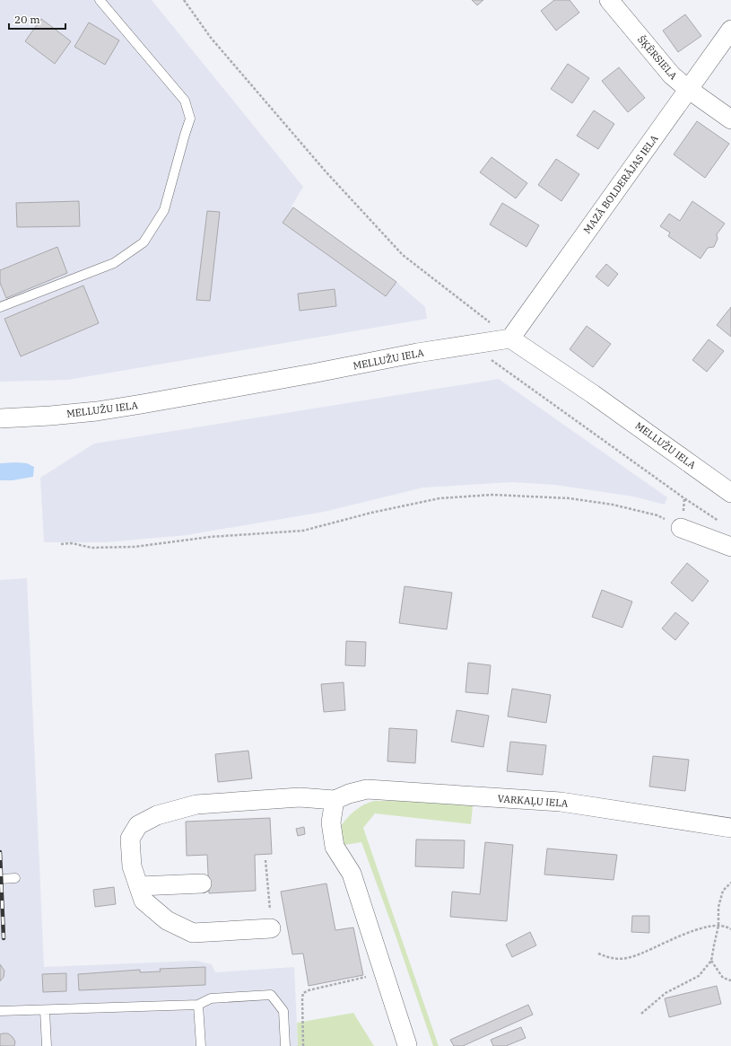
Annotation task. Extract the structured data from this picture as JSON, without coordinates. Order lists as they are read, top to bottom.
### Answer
{
  "streets": {
    "street": [
      "ŠĶĒRSIELA",
      "MAZĀ BOLDERĀJAS IELA",
      "MELLUŽU IELA",
      "VARKAĻU IELA"
    ]
  },
  "crossings": [
    ["ŠĶĒRSIELA", "MAZĀ BOLDERĀJAS IELA"],
    ["MAZĀ BOLDERĀJAS IELA", "MELLUŽU IELA"]
  ],
  "scale_bar": "20 m"
}
